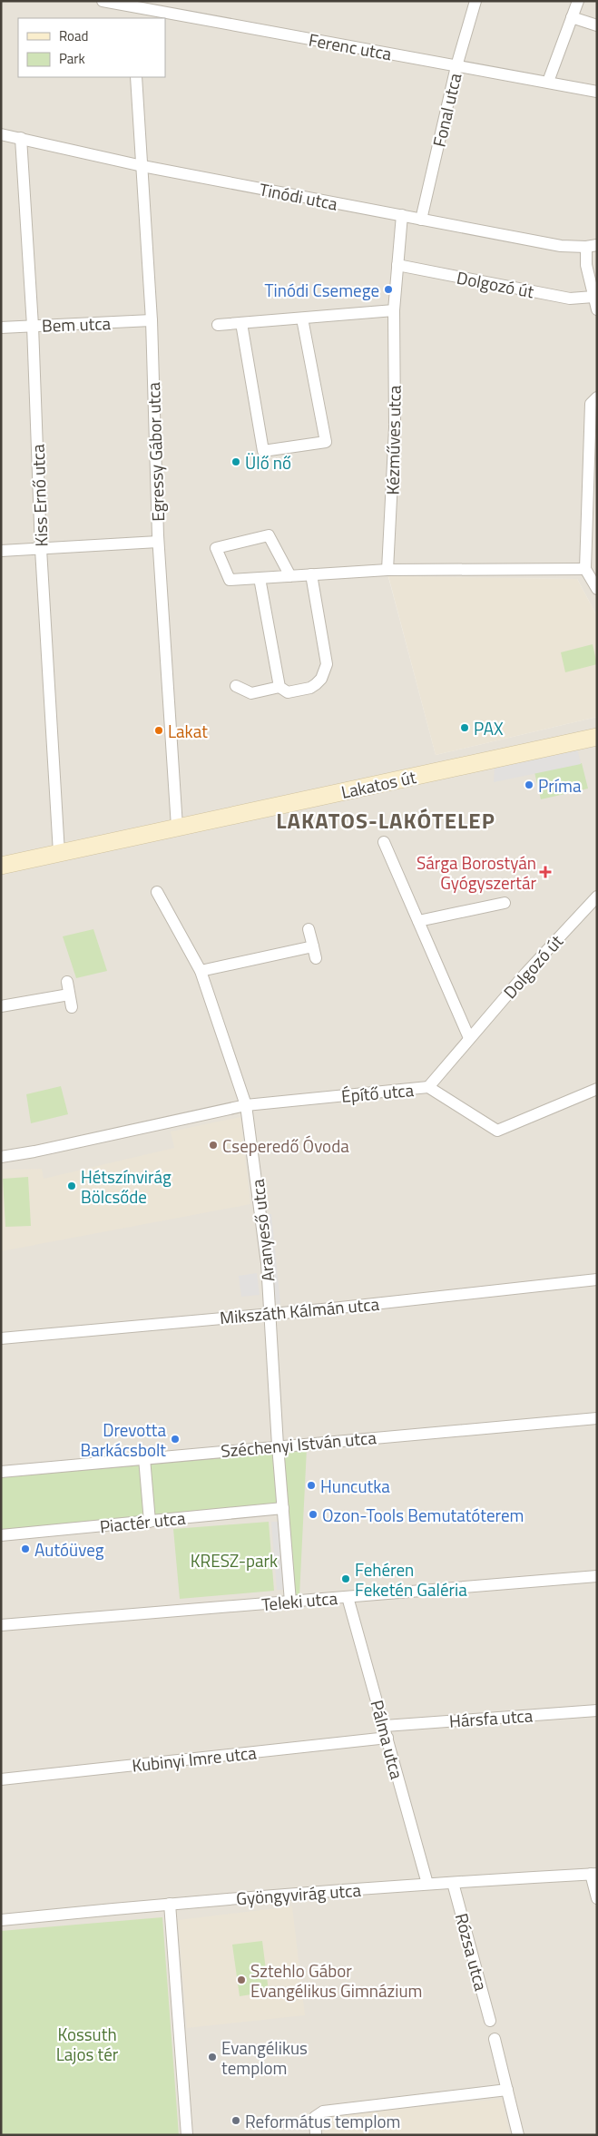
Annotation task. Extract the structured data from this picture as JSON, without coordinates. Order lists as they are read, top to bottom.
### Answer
{
  "streets": {
    "street": [
      "Ferenc utca",
      "Fonal utca",
      "Tinódi utca",
      "Dolgozó út",
      "Bem utca",
      "Kézműves utca",
      "Egressy Gábor utca",
      "Kiss Ernő utca",
      "Lakatos út",
      "Építő utca",
      "Aranyeső utca",
      "Mikszáth Kálmán utca",
      "Széchenyi István utca",
      "Piactér utca",
      "Teleki utca",
      "Hársfa utca",
      "Pálma utca",
      "Kubinyi Imre utca",
      "Gyöngyvirág utca",
      "Rózsa utca"
    ]
  },
  "crossings": [
    ["Ferenc utca", "Fonal utca"],
    ["Fonal utca", "Tinódi utca"],
    ["Tinódi utca", "Kézműves utca"],
    ["Tinódi utca", "Egressy Gábor utca"],
    ["Tinódi utca", "Kiss Ernő utca"],
    ["Dolgozó út", "Kézműves utca"],
    ["Dolgozó út", "Építő utca"],
    ["Bem utca", "Egressy Gábor utca"],
    ["Bem utca", "Kiss Ernő utca"],
    ["Egressy Gábor utca", "Lakatos út"],
    ["Kiss Ernő utca", "Lakatos út"],
    ["Építő utca", "Aranyeső utca"],
    ["Aranyeső utca", "Mikszáth Kálmán utca"],
    ["Aranyeső utca", "Széchenyi István utca"],
    ["Aranyeső utca", "Piactér utca"],
    ["Aranyeső utca", "Teleki utca"],
    ["Teleki utca", "Pálma utca"],
    ["Hársfa utca", "Pálma utca"],
    ["Pálma utca", "Kubinyi Imre utca"],
    ["Pálma utca", "Gyöngyvirág utca"],
    ["Gyöngyvirág utca", "Rózsa utca"]
  ],
  "districts": ["LAKATOS-LAKÓTELEP"],
  "parks": ["KRESZ-park", "Kossuth Lajos tér"],
  "places": {
    "other": [
      "Tinódi Csemege",
      "Ülő nő",
      "PAX",
      "Lakat",
      "Príma",
      "Cseperedő Óvoda",
      "Hétszínvirág Bölcsőde",
      "Drevotta Barkácsbolt",
      "Huncutka",
      "Ozon-Tools Bemutatóterem",
      "Autóüveg",
      "Fehéren Feketén Galéria",
      "Sztehlo Gábor Evangélikus Gimnázium",
      "Evangélikus templom",
      "Református templom"
    ],
    "health": ["Sárga Borostyán Gyógyszertár"]
  },
  "legend": ["Road", "Park"]
}
